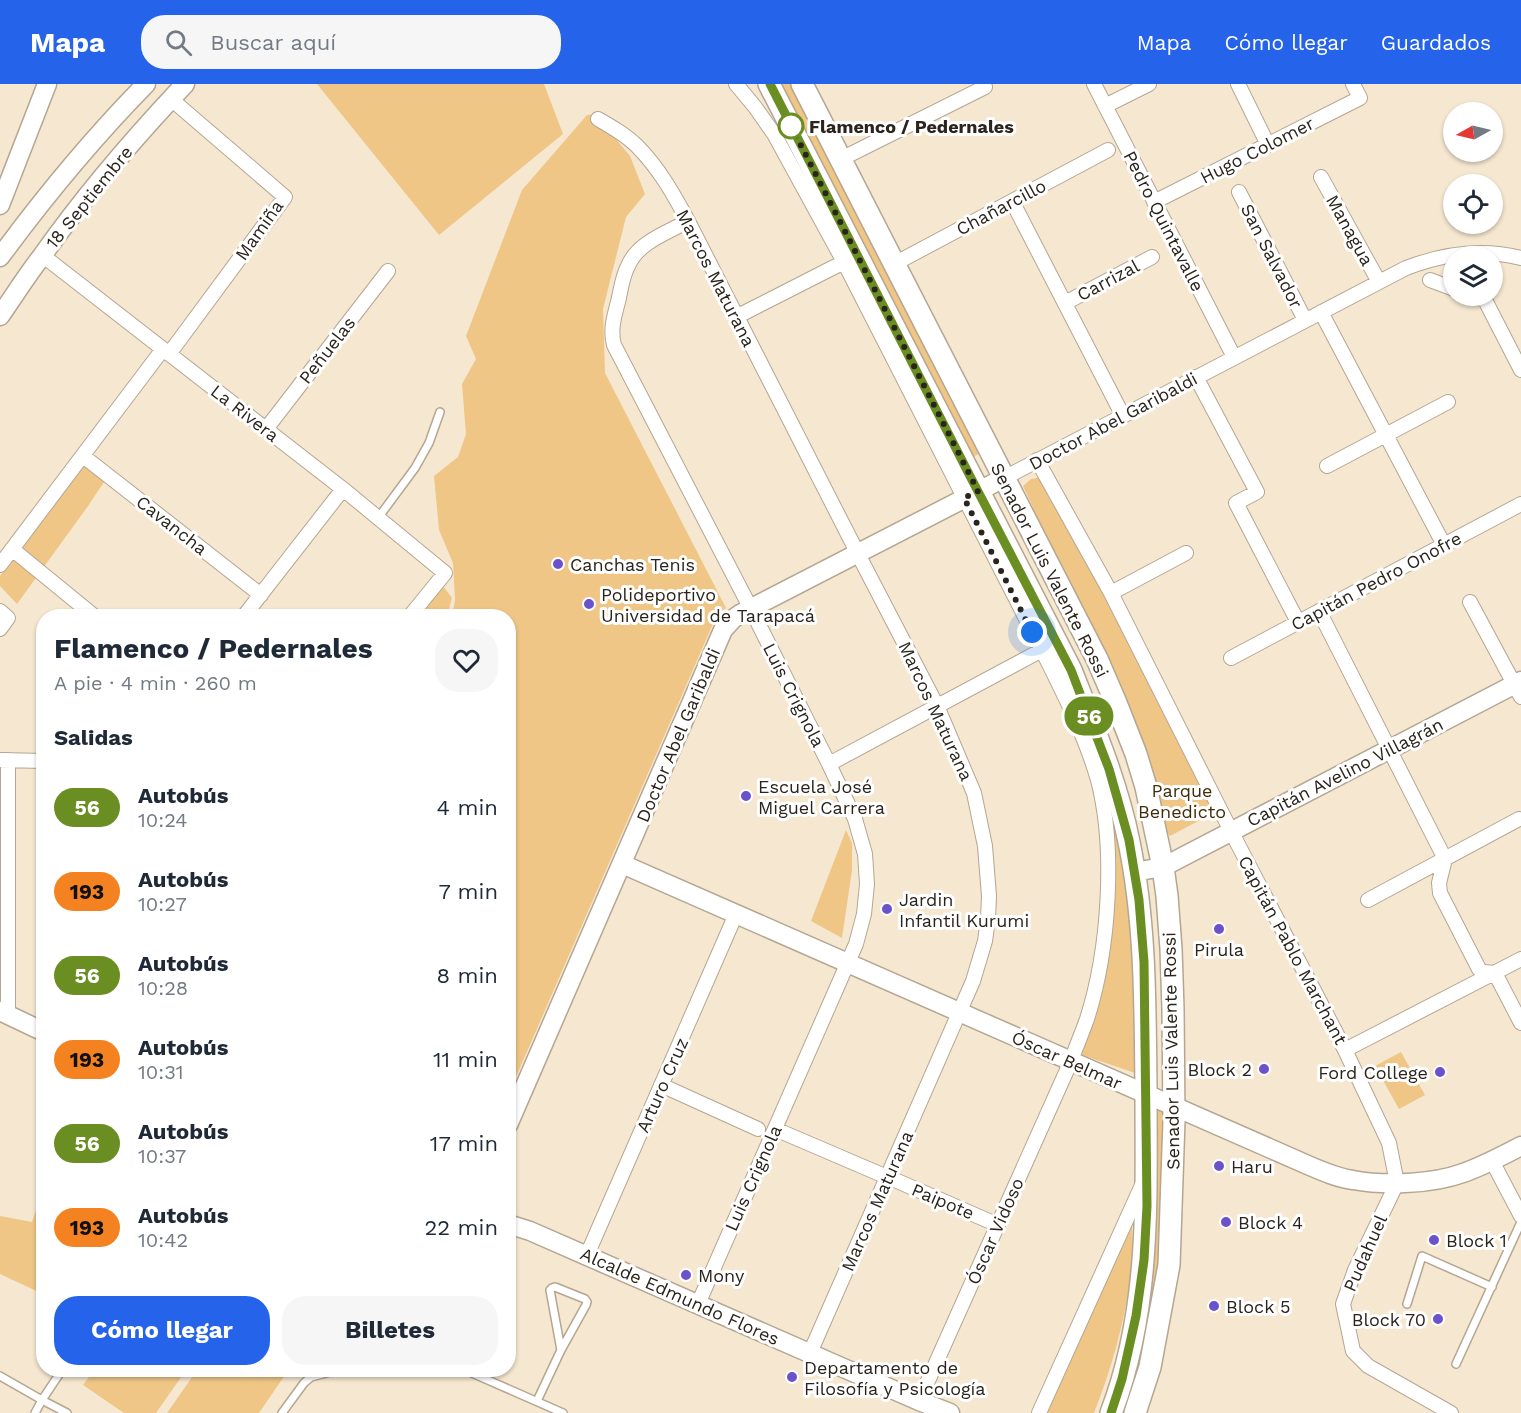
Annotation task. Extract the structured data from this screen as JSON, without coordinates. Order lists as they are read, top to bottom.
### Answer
{
  "streets": {
    "main road": ["Senador Luis Valente Rossi"],
    "street": [
      "Hugo Colomer",
      "18 Septiembre",
      "Chañarcillo",
      "Pedro Quintavalle",
      "Mamiña",
      "Managua",
      "San Salvador",
      "Marcos Maturana",
      "Carrizal",
      "Peñuelas",
      "La Rivera",
      "Doctor Abel Garibaldi",
      "Cavancha",
      "Capitán Pedro Onofre",
      "Luis Crignola",
      "Capitán Avelino Villagrán",
      "Capitán Pablo Marchant",
      "Óscar Belmar",
      "Arturo Cruz",
      "Paipote",
      "Óscar Vidoso",
      "Pudahuel",
      "Alcalde Edmundo Flores"
    ]
  },
  "crossings": [
    ["Hugo Colomer", "Pedro Quintavalle"],
    ["18 Septiembre", "Mamiña"],
    ["18 Septiembre", "La Rivera"],
    ["Chañarcillo", "Senador Luis Valente Rossi"],
    ["Pedro Quintavalle", "Doctor Abel Garibaldi"],
    ["Mamiña", "La Rivera"],
    ["Mamiña", "Cavancha"],
    ["Managua", "Doctor Abel Garibaldi"],
    ["San Salvador", "Doctor Abel Garibaldi"],
    ["Marcos Maturana", "Doctor Abel Garibaldi"],
    ["Marcos Maturana", "Luis Crignola"],
    ["Marcos Maturana", "Óscar Belmar"],
    ["Marcos Maturana", "Paipote"],
    ["Marcos Maturana", "Alcalde Edmundo Flores"],
    ["Peñuelas", "La Rivera"],
    ["Doctor Abel Garibaldi", "Senador Luis Valente Rossi"],
    ["Doctor Abel Garibaldi", "Luis Crignola"],
    ["Doctor Abel Garibaldi", "Capitán Pablo Marchant"],
    ["Doctor Abel Garibaldi", "Óscar Belmar"],
    ["Doctor Abel Garibaldi", "Óscar Vidoso"],
    ["Senador Luis Valente Rossi", "Capitán Avelino Villagrán"],
    ["Senador Luis Valente Rossi", "Óscar Belmar"],
    ["Senador Luis Valente Rossi", "Óscar Vidoso"],
    ["Luis Crignola", "Óscar Belmar"],
    ["Luis Crignola", "Paipote"],
    ["Luis Crignola", "Alcalde Edmundo Flores"],
    ["Capitán Avelino Villagrán", "Capitán Pablo Marchant"],
    ["Capitán Pablo Marchant", "Óscar Belmar"],
    ["Capitán Pablo Marchant", "Pudahuel"],
    ["Óscar Belmar", "Arturo Cruz"],
    ["Óscar Belmar", "Óscar Vidoso"],
    ["Óscar Belmar", "Pudahuel"],
    ["Arturo Cruz", "Alcalde Edmundo Flores"],
    ["Paipote", "Óscar Vidoso"],
    ["Óscar Vidoso", "Alcalde Edmundo Flores"]
  ],
  "parks": ["Parque Benedicto"],
  "places": [
    "Flamenco / Pedernales",
    "Canchas Tenis",
    "Polideportivo Universidad de Tarapacá",
    "Escuela José Miguel Carrera",
    "Jardin Infantil Kurumi",
    "Pirula",
    "Block 2",
    "Ford College",
    "Haru",
    "Block 4",
    "Block 1",
    "Mony",
    "Block 5",
    "Block 70",
    "Departamento de Filosofía y Psicología"
  ],
  "lines": ["bus line 56"],
  "north": "left",
  "page": {
    "header": "Mapa",
    "search": "Buscar aquí",
    "nav": ["Mapa", "Cómo llegar", "Guardados"],
    "on_map": "56",
    "heading": [
      ["Flamenco / Pedernales", "A pie · 4 min · 260 m"],
      "Salidas"
    ],
    "list": [
      {
        "mark": "56",
        "name": "Autobús",
        "note": "10:24",
        "value": "4 min"
      },
      {
        "mark": "193",
        "name": "Autobús",
        "note": "10:27",
        "value": "7 min"
      },
      {
        "mark": "56",
        "name": "Autobús",
        "note": "10:28",
        "value": "8 min"
      },
      {
        "mark": "193",
        "name": "Autobús",
        "note": "10:31",
        "value": "11 min"
      },
      {
        "mark": "56",
        "name": "Autobús",
        "note": "10:37",
        "value": "17 min"
      },
      {
        "mark": "193",
        "name": "Autobús",
        "note": "10:42",
        "value": "22 min"
      }
    ],
    "buttons": ["Cómo llegar", "Billetes"]
  }
}
